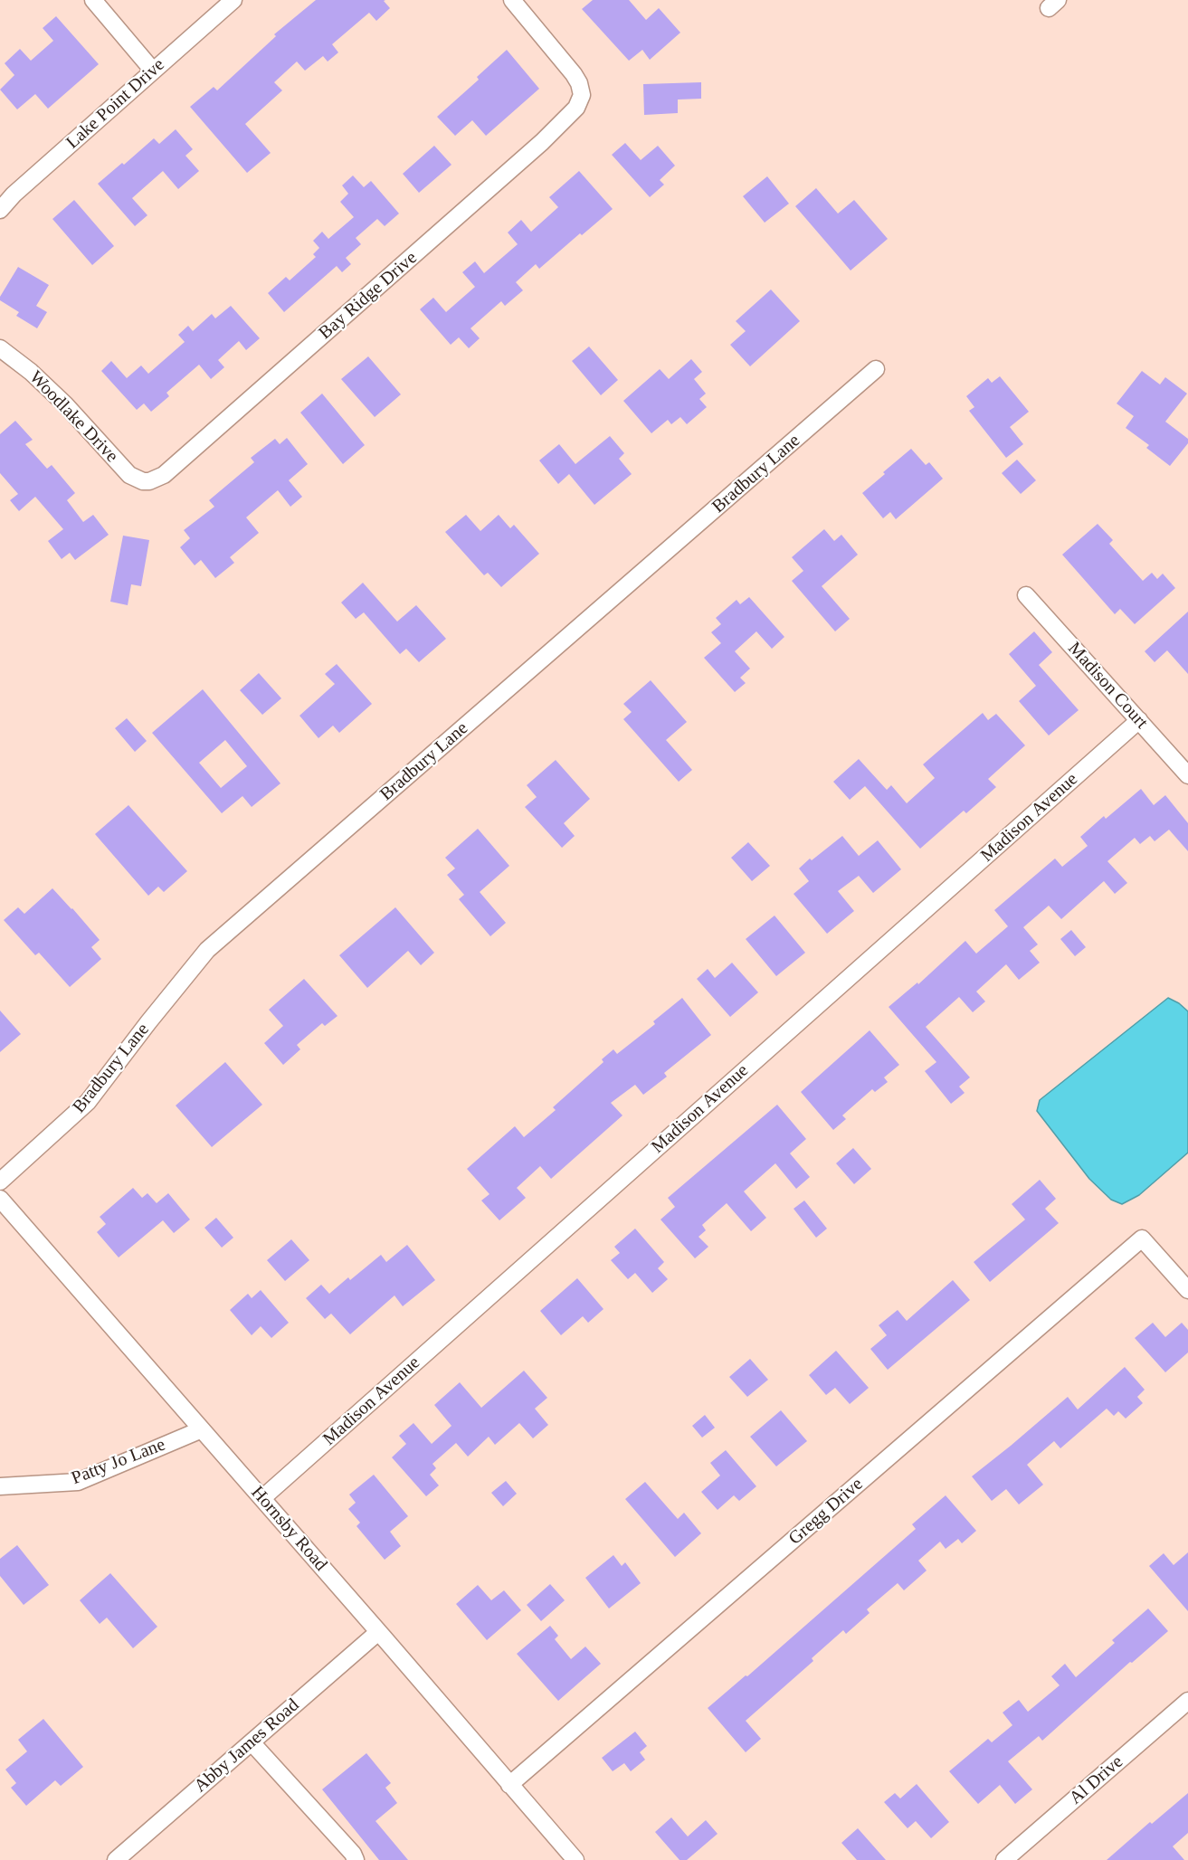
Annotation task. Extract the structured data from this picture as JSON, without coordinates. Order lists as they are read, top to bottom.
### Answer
{
  "streets": {
    "street": [
      "Lake Point Drive",
      "Bay Ridge Drive",
      "Woodlake Drive",
      "Bradbury Lane",
      "Madison Court",
      "Madison Avenue",
      "Patty Jo Lane",
      "Gregg Drive",
      "Hornsby Road",
      "Abby James Road",
      "Al Drive"
    ]
  },
  "crossings": [
    ["Bay Ridge Drive", "Woodlake Drive"],
    ["Madison Court", "Madison Avenue"],
    ["Madison Avenue", "Hornsby Road"],
    ["Patty Jo Lane", "Hornsby Road"],
    ["Gregg Drive", "Hornsby Road"],
    ["Hornsby Road", "Abby James Road"]
  ]
}
